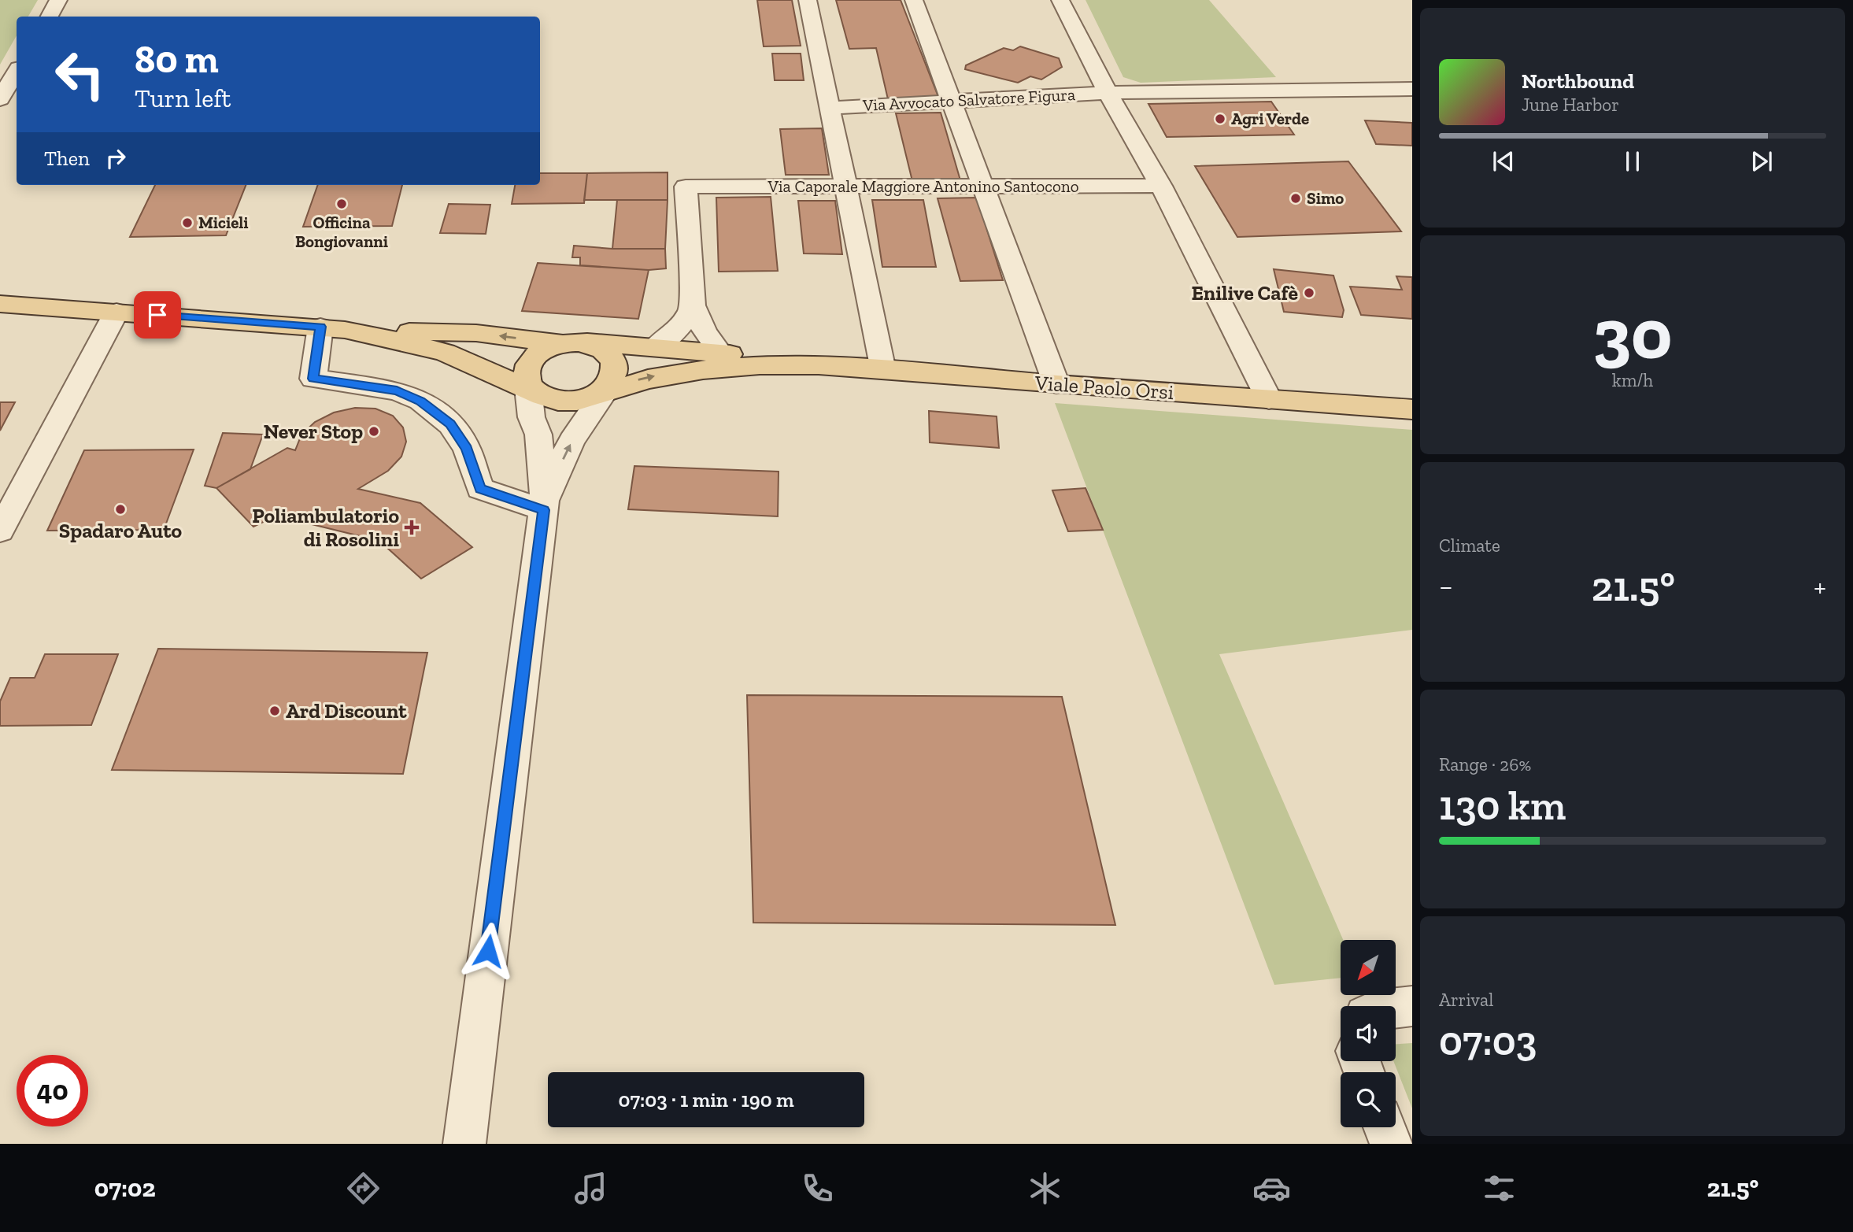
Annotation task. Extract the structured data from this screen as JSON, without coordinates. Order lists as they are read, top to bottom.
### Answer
{
  "streets": {
    "main road": ["Viale Paolo Orsi"],
    "street": ["Via Avvocato Salvatore Figura", "Via Caporale Maggiore Antonino Santocono"]
  },
  "places": {
    "other": [
      "Agri Verde",
      "Simo",
      "Officina Bongiovanni",
      "Micieli",
      "Enilive Cafè",
      "Never Stop",
      "Spadaro Auto",
      "Ard Discount"
    ],
    "health": ["Poliambulatorio di Rosolini"]
  },
  "north": "bottom left",
  "page": {
    "turn": ["80 m", "Turn left"],
    "song": ["Northbound", "June Harbor"],
    "then": "Then",
    "tile": [
      ["30", "km/h"],
      "Climate",
      ["Range · 26%", "130 km"],
      ["Arrival", "07:03"]
    ],
    "heat": ["−", "21.5°", "+"],
    "limit": "40",
    "trip": "07:03 · 1 min · 190 m",
    "tabs": ["07:02", "21.5°"]
  }
}
